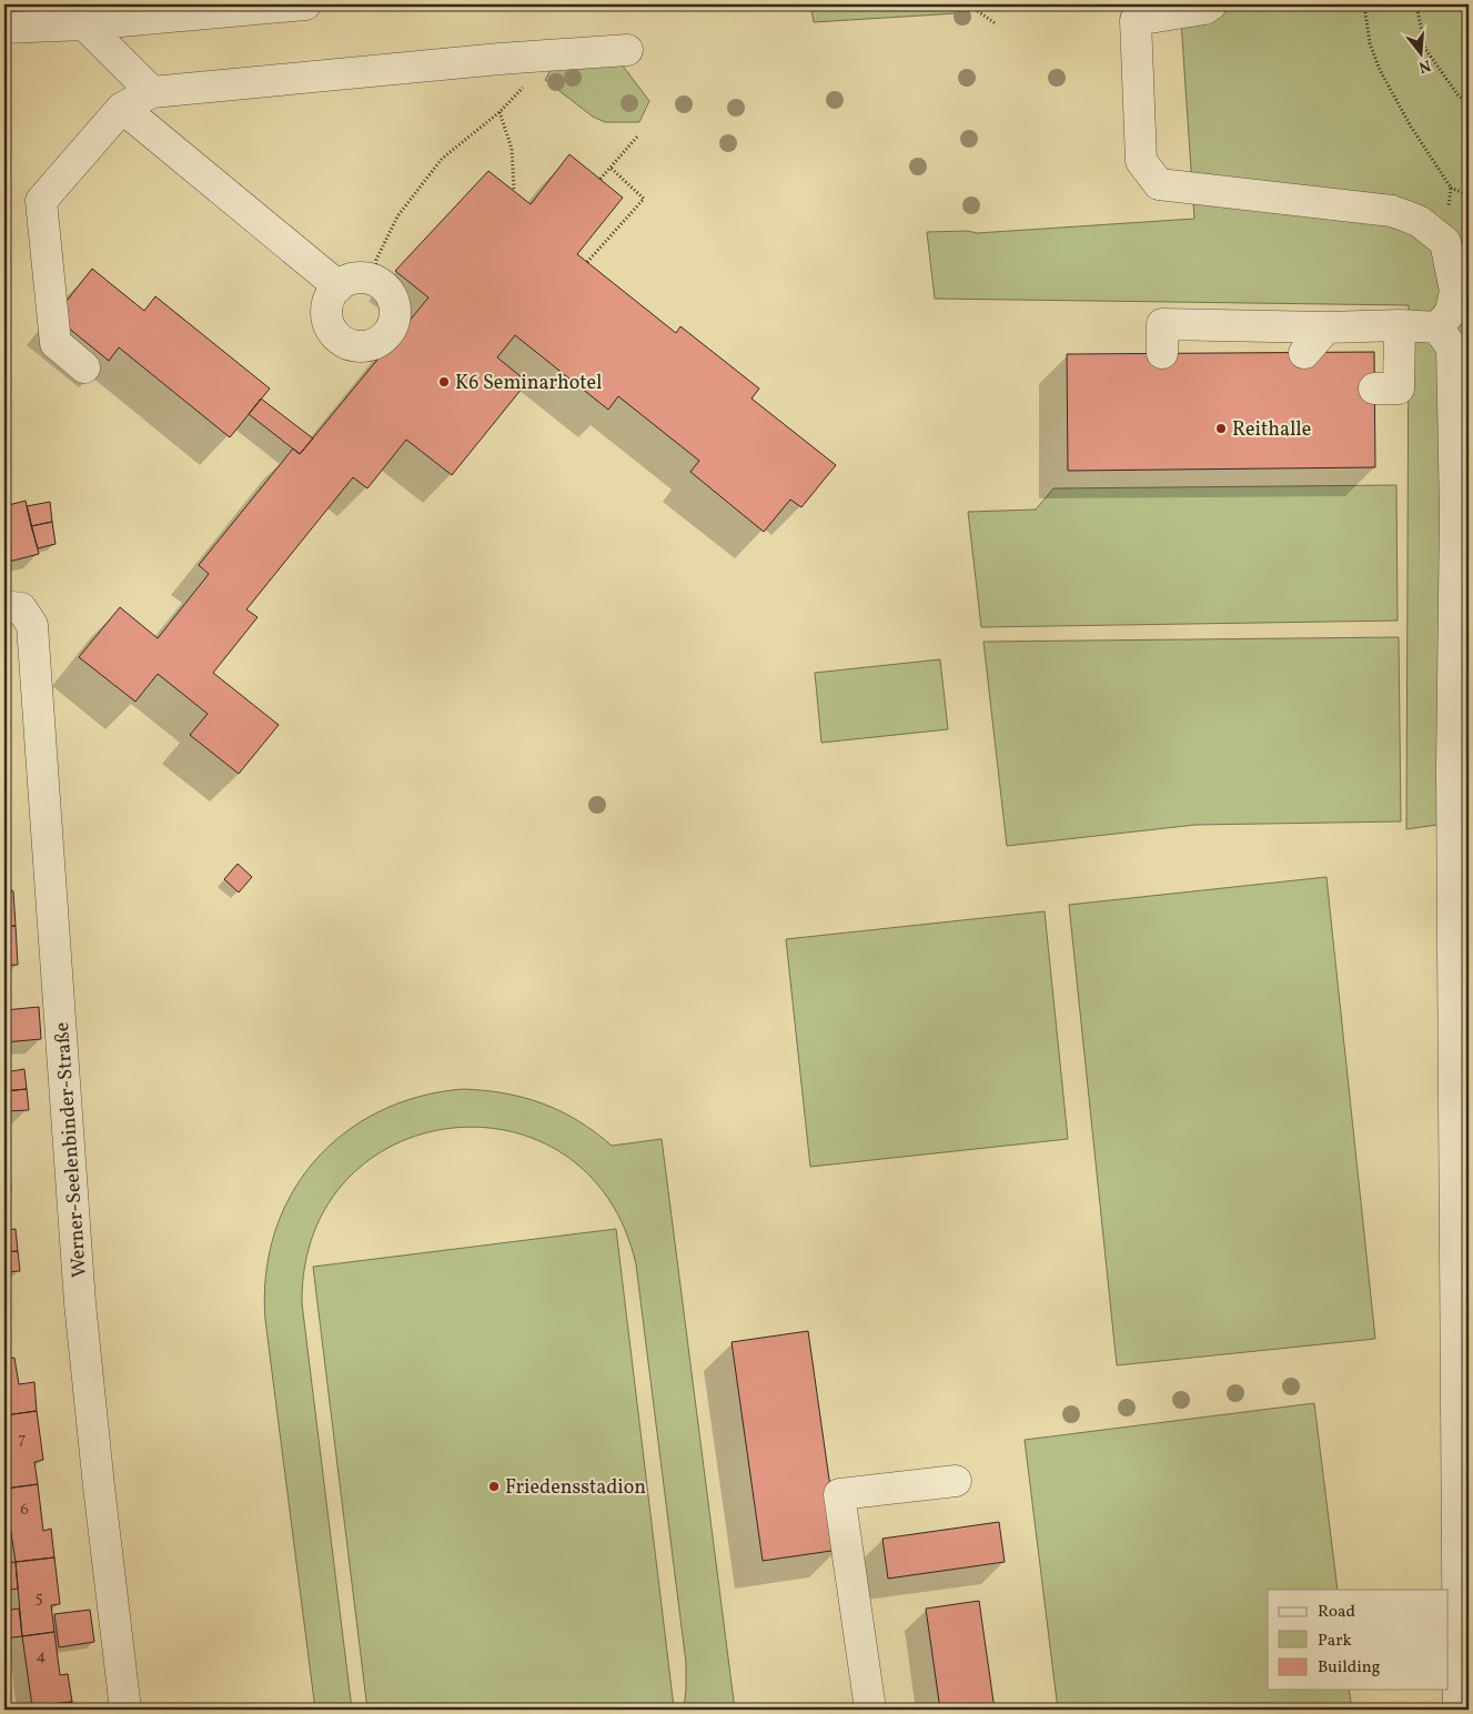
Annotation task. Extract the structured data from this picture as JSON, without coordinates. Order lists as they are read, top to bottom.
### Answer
{
  "streets": {
    "street": ["Werner-Seelenbinder-Straße"]
  },
  "places": ["K6 Seminarhotel", "Reithalle", "Friedensstadion"],
  "house_numbers": [
    "7",
    "6",
    "5",
    "4"
  ],
  "legend": ["Road", "Park", "Building"],
  "north": "bottom"
}
